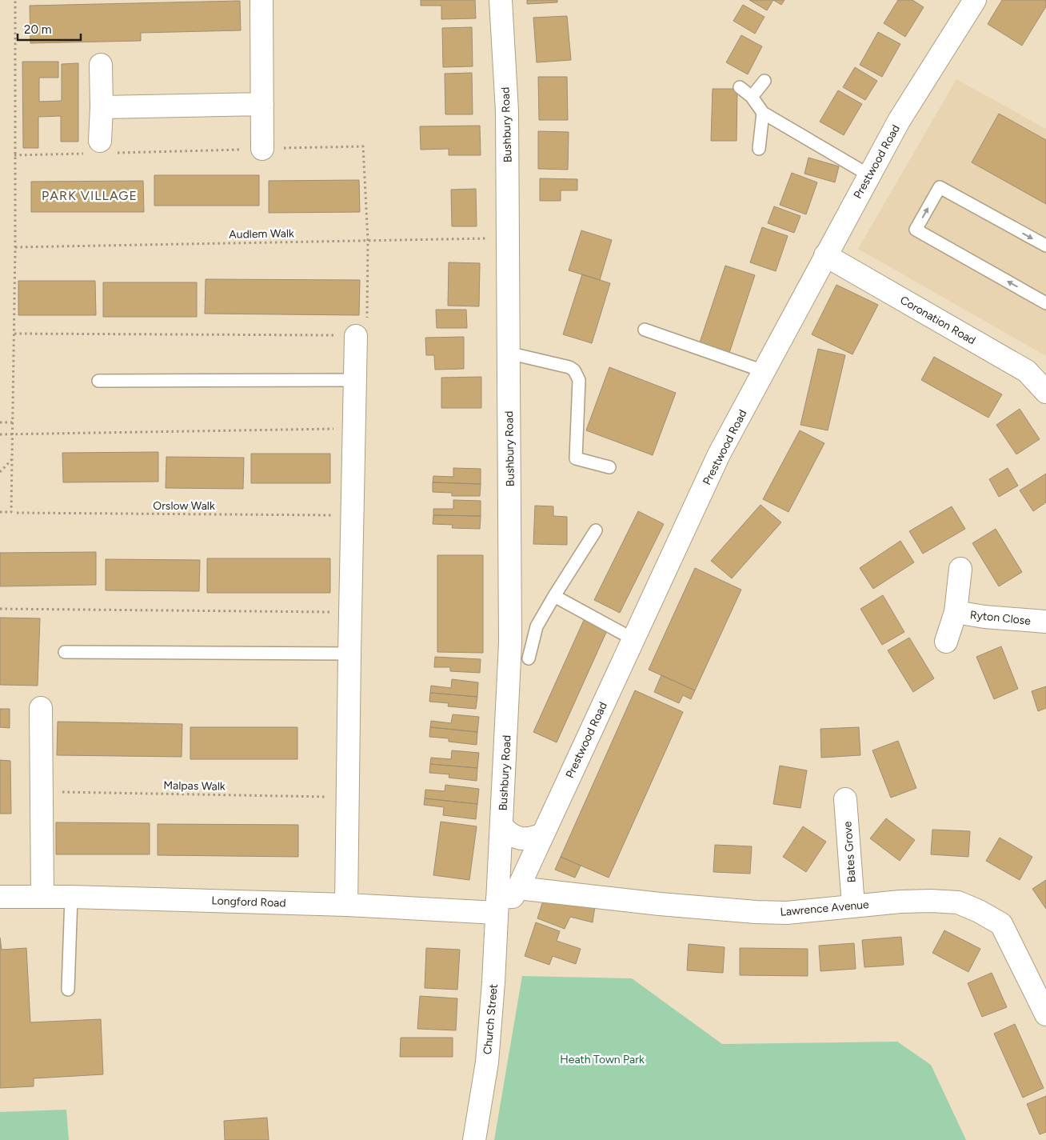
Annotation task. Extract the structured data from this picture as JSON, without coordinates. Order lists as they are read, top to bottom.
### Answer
{
  "streets": {
    "street": [
      "Bushbury Road",
      "Prestwood Road",
      "Coronation Road",
      "Ryton Close",
      "Bates Grove",
      "Longford Road",
      "Lawrence Avenue",
      "Church Street"
    ],
    "path": ["Audlem Walk", "Orslow Walk", "Malpas Walk"]
  },
  "crossings": [
    ["Bushbury Road", "Audlem Walk"],
    ["Bushbury Road", "Longford Road"],
    ["Bushbury Road", "Church Street"],
    ["Prestwood Road", "Coronation Road"],
    ["Prestwood Road", "Lawrence Avenue"],
    ["Bates Grove", "Lawrence Avenue"],
    ["Longford Road", "Church Street"]
  ],
  "districts": ["PARK VILLAGE"],
  "parks": ["Heath Town Park"],
  "scale_bar": "20 m"
}
